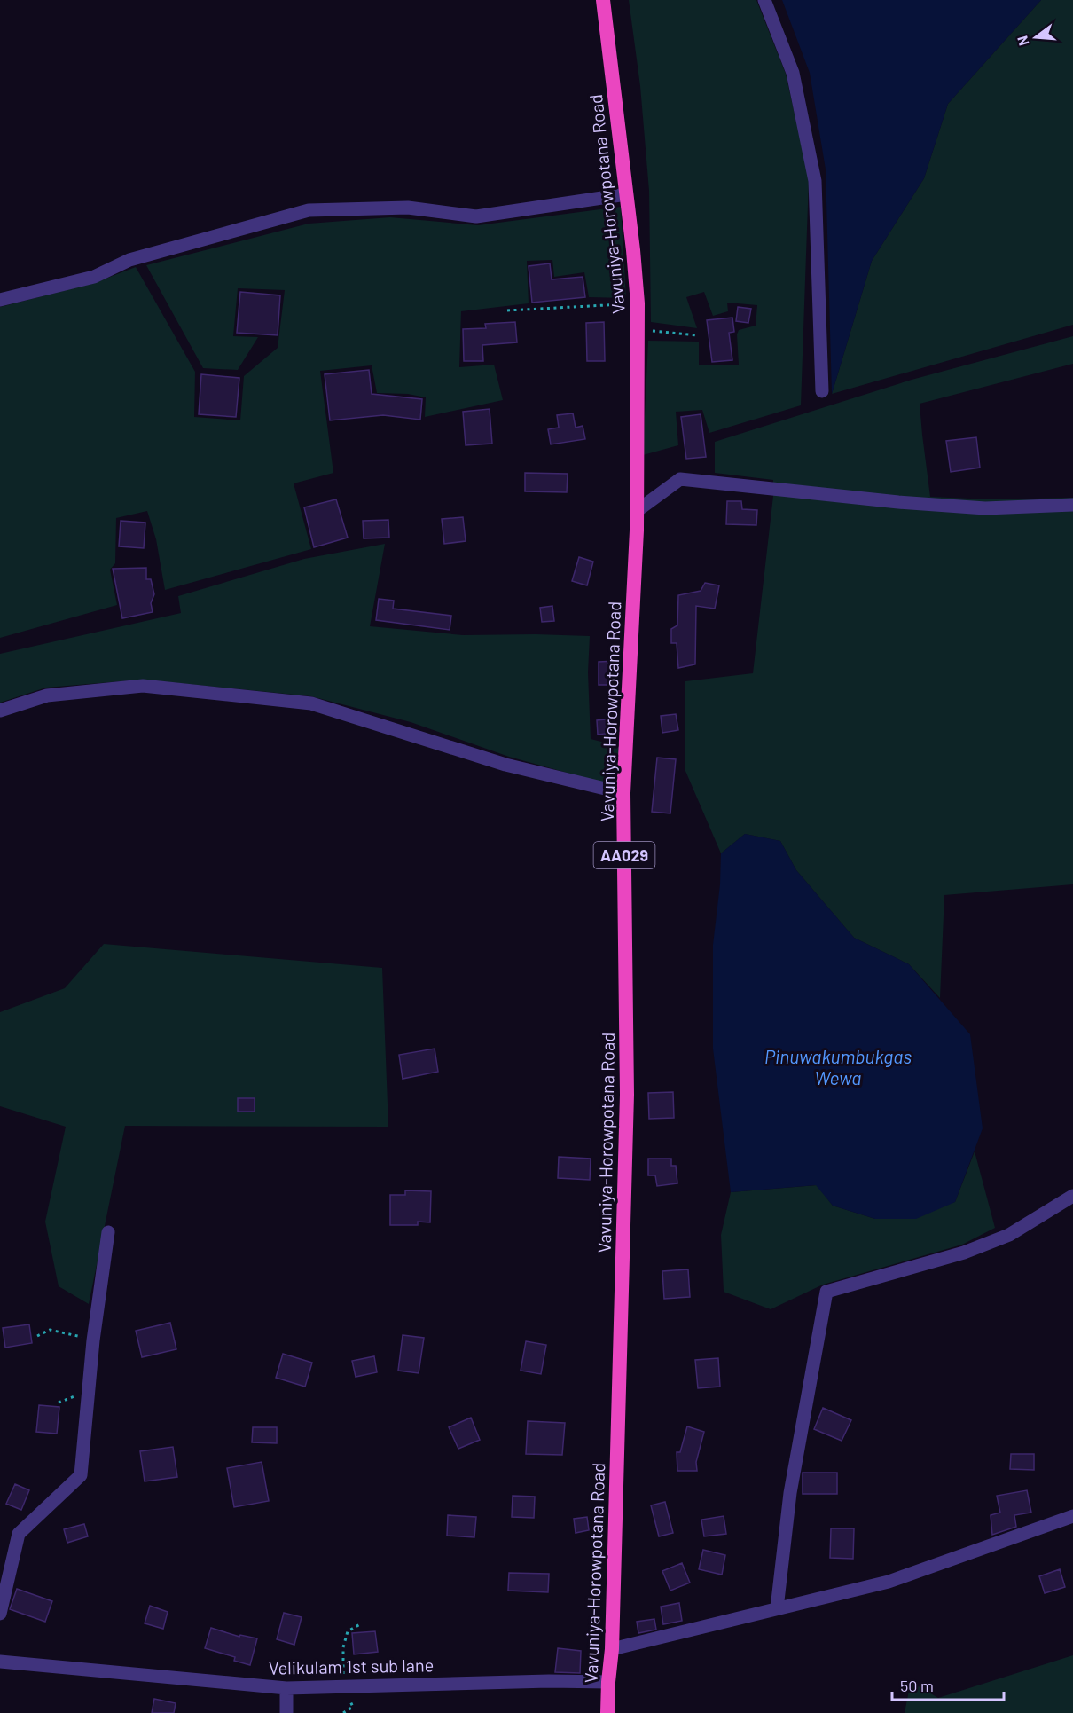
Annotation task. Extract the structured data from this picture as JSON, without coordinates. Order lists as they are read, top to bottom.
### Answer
{
  "streets": {
    "highway": ["Vavuniya-Horowpotana Road", "AA029"],
    "street": ["Velikulam 1st sub lane"]
  },
  "crossings": [
    ["Vavuniya-Horowpotana Road", "Velikulam 1st sub lane"]
  ],
  "water": ["Pinuwakumbukgas Wewa"],
  "scale_bar": "50 m",
  "north": "left"
}
